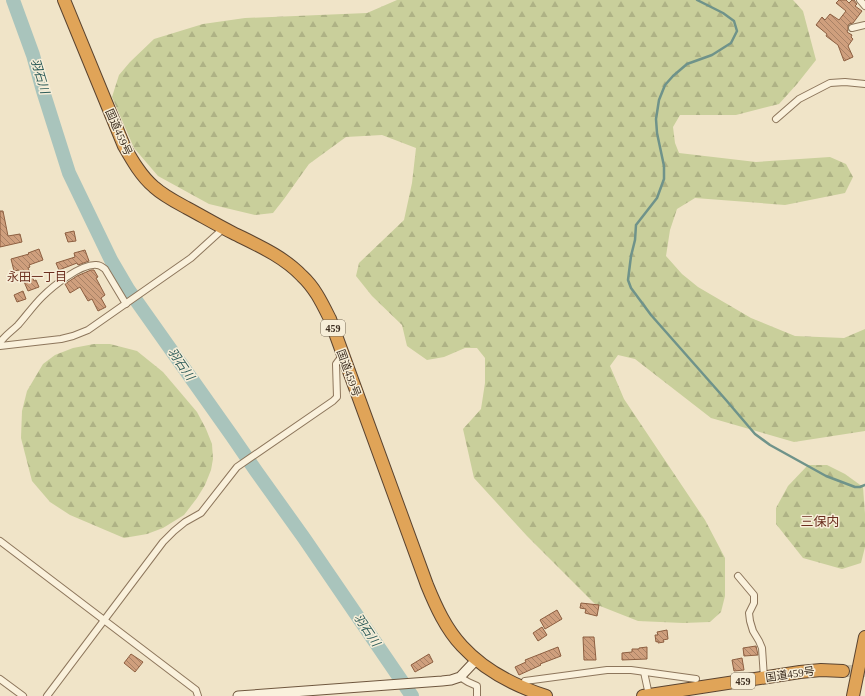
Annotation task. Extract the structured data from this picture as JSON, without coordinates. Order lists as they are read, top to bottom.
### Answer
{
  "streets": {
    "highway": ["国道459号", "459"]
  },
  "districts": ["永田一丁目", "三保内"],
  "water": ["羽石川"]
}
